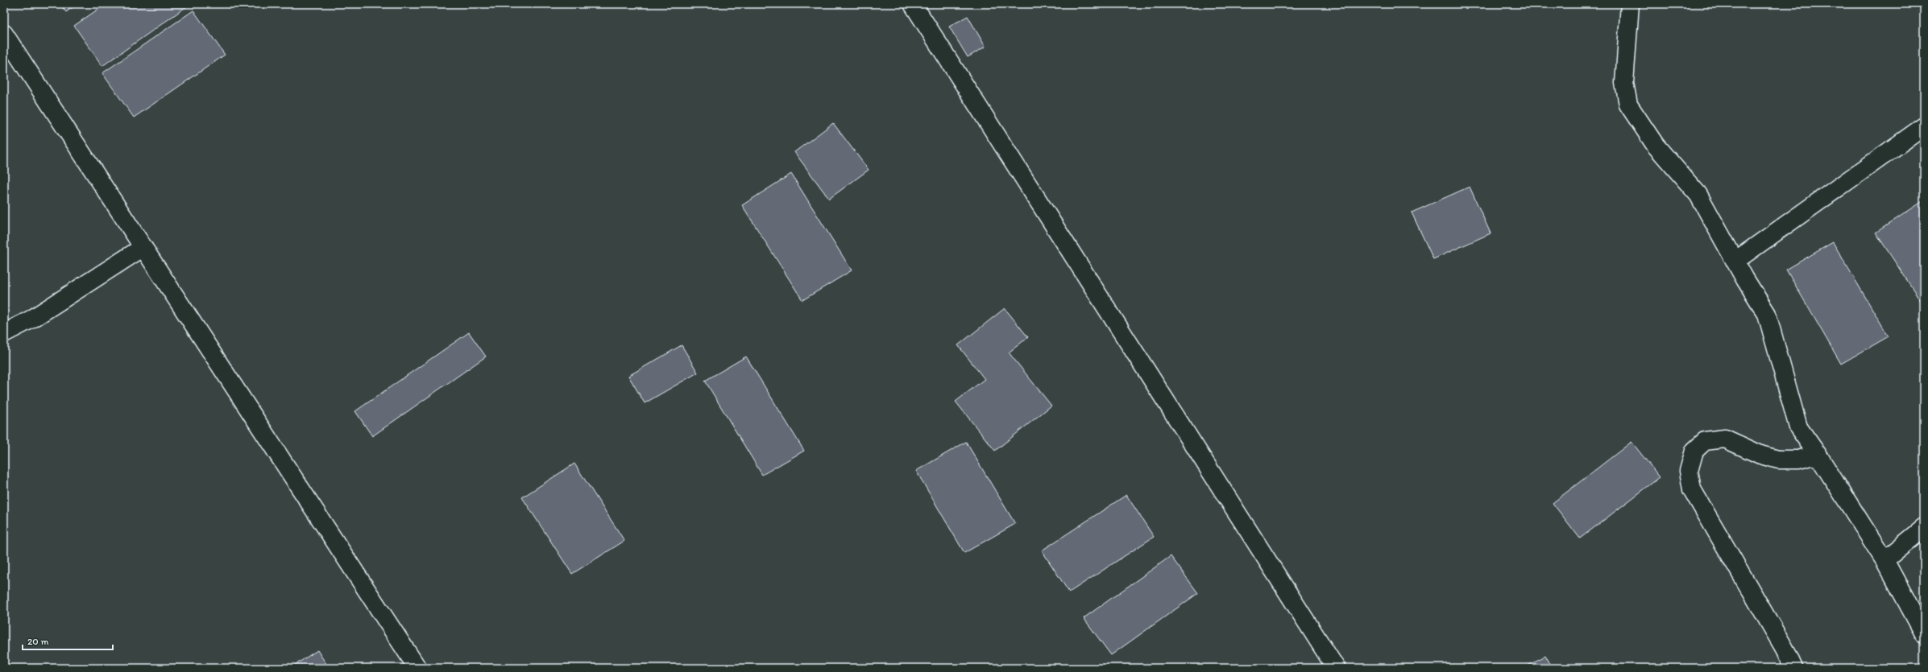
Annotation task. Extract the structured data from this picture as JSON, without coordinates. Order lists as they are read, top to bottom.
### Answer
{
  "scale_bar": "20 m"
}
